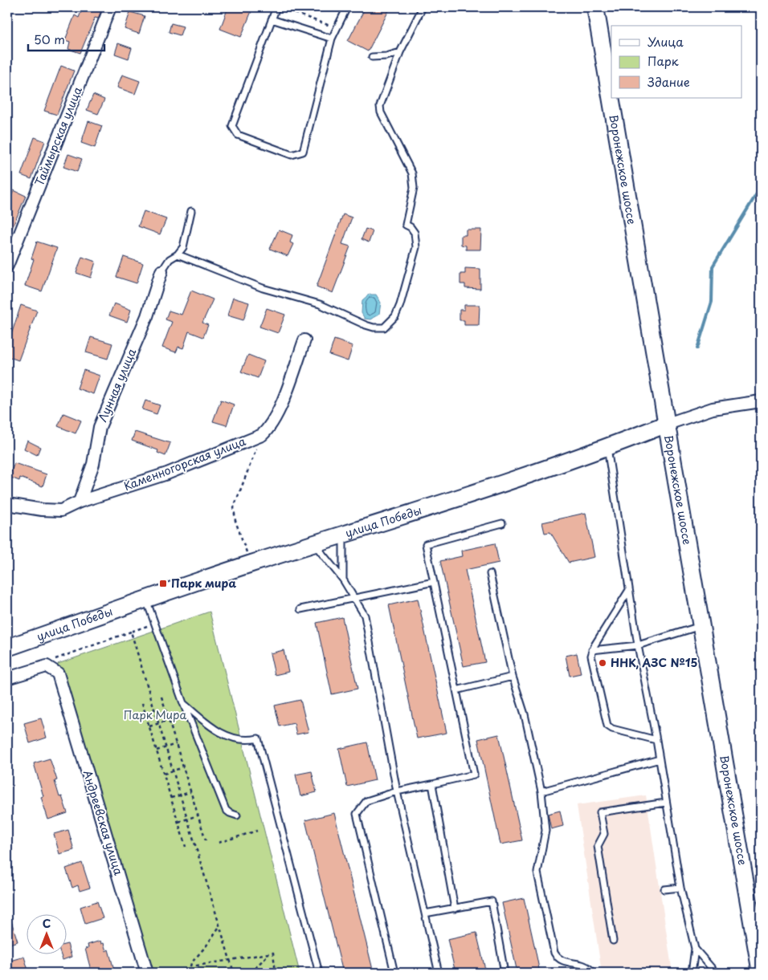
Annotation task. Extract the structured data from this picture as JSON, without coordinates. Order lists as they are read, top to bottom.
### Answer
{
  "streets": {
    "main road": ["Воронежское шоссе", "улица Победы"],
    "street": [
      "Таймырская улица",
      "Лунная улица",
      "Каменногорская улица",
      "Андреевская улица"
    ]
  },
  "crossings": [
    ["Воронежское шоссе", "улица Победы"],
    ["Лунная улица", "Каменногорская улица"]
  ],
  "parks": ["Парк Мира"],
  "places": {
    "transit": ["Парк мира"],
    "other": ["ННК, АЗС №15"]
  },
  "legend": ["Улица", "Парк", "Здание"],
  "scale_bar": "50 m",
  "north": "top"
}
